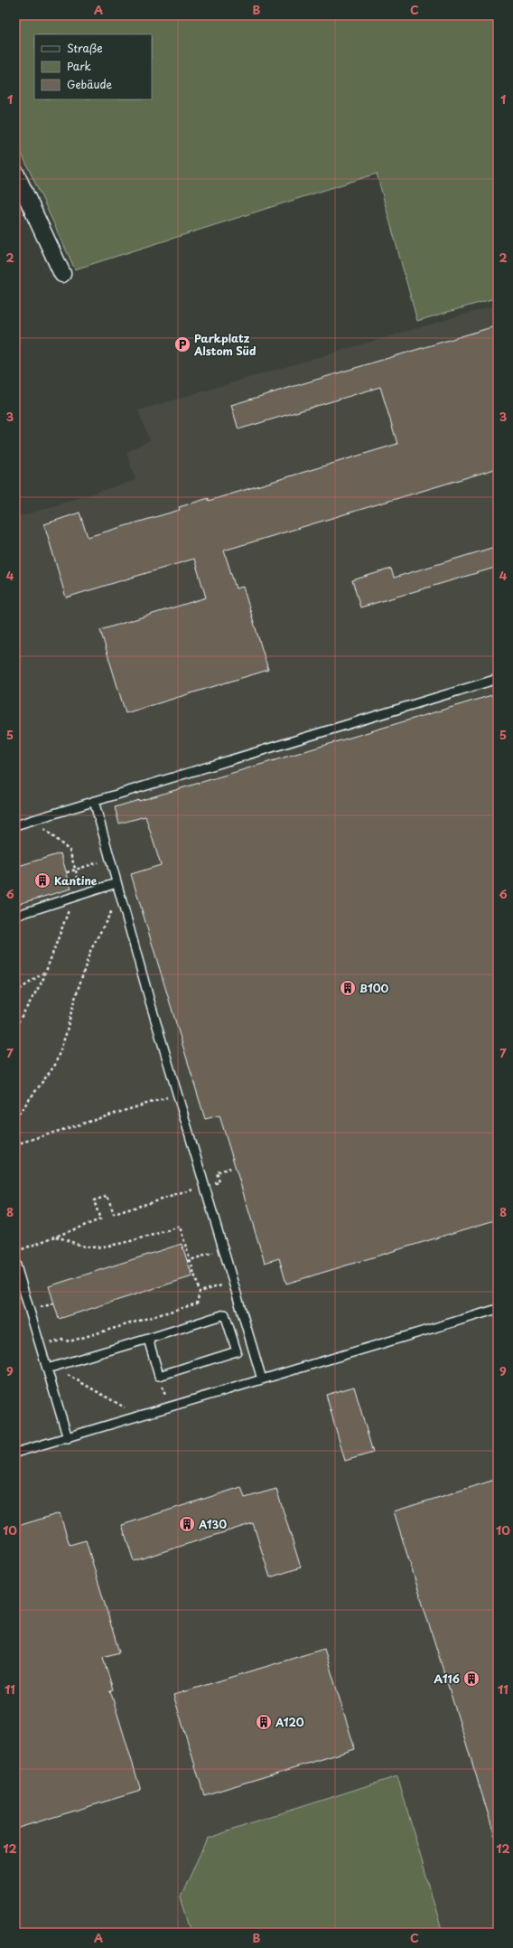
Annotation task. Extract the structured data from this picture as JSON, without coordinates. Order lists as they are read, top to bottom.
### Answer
{
  "places": {
    "parking": ["Parkplatz Alstom Süd"],
    "building": [
      "Kantine",
      "B100",
      "A130",
      "A116",
      "A120"
    ]
  },
  "legend": ["Straße", "Park", "Gebäude"],
  "grid": {
    "columns": ["A", "B", "C"],
    "rows": [
      "1",
      "2",
      "3",
      "4",
      "5",
      "6",
      "7",
      "8",
      "9",
      "10",
      "11",
      "12"
    ]
  }
}
